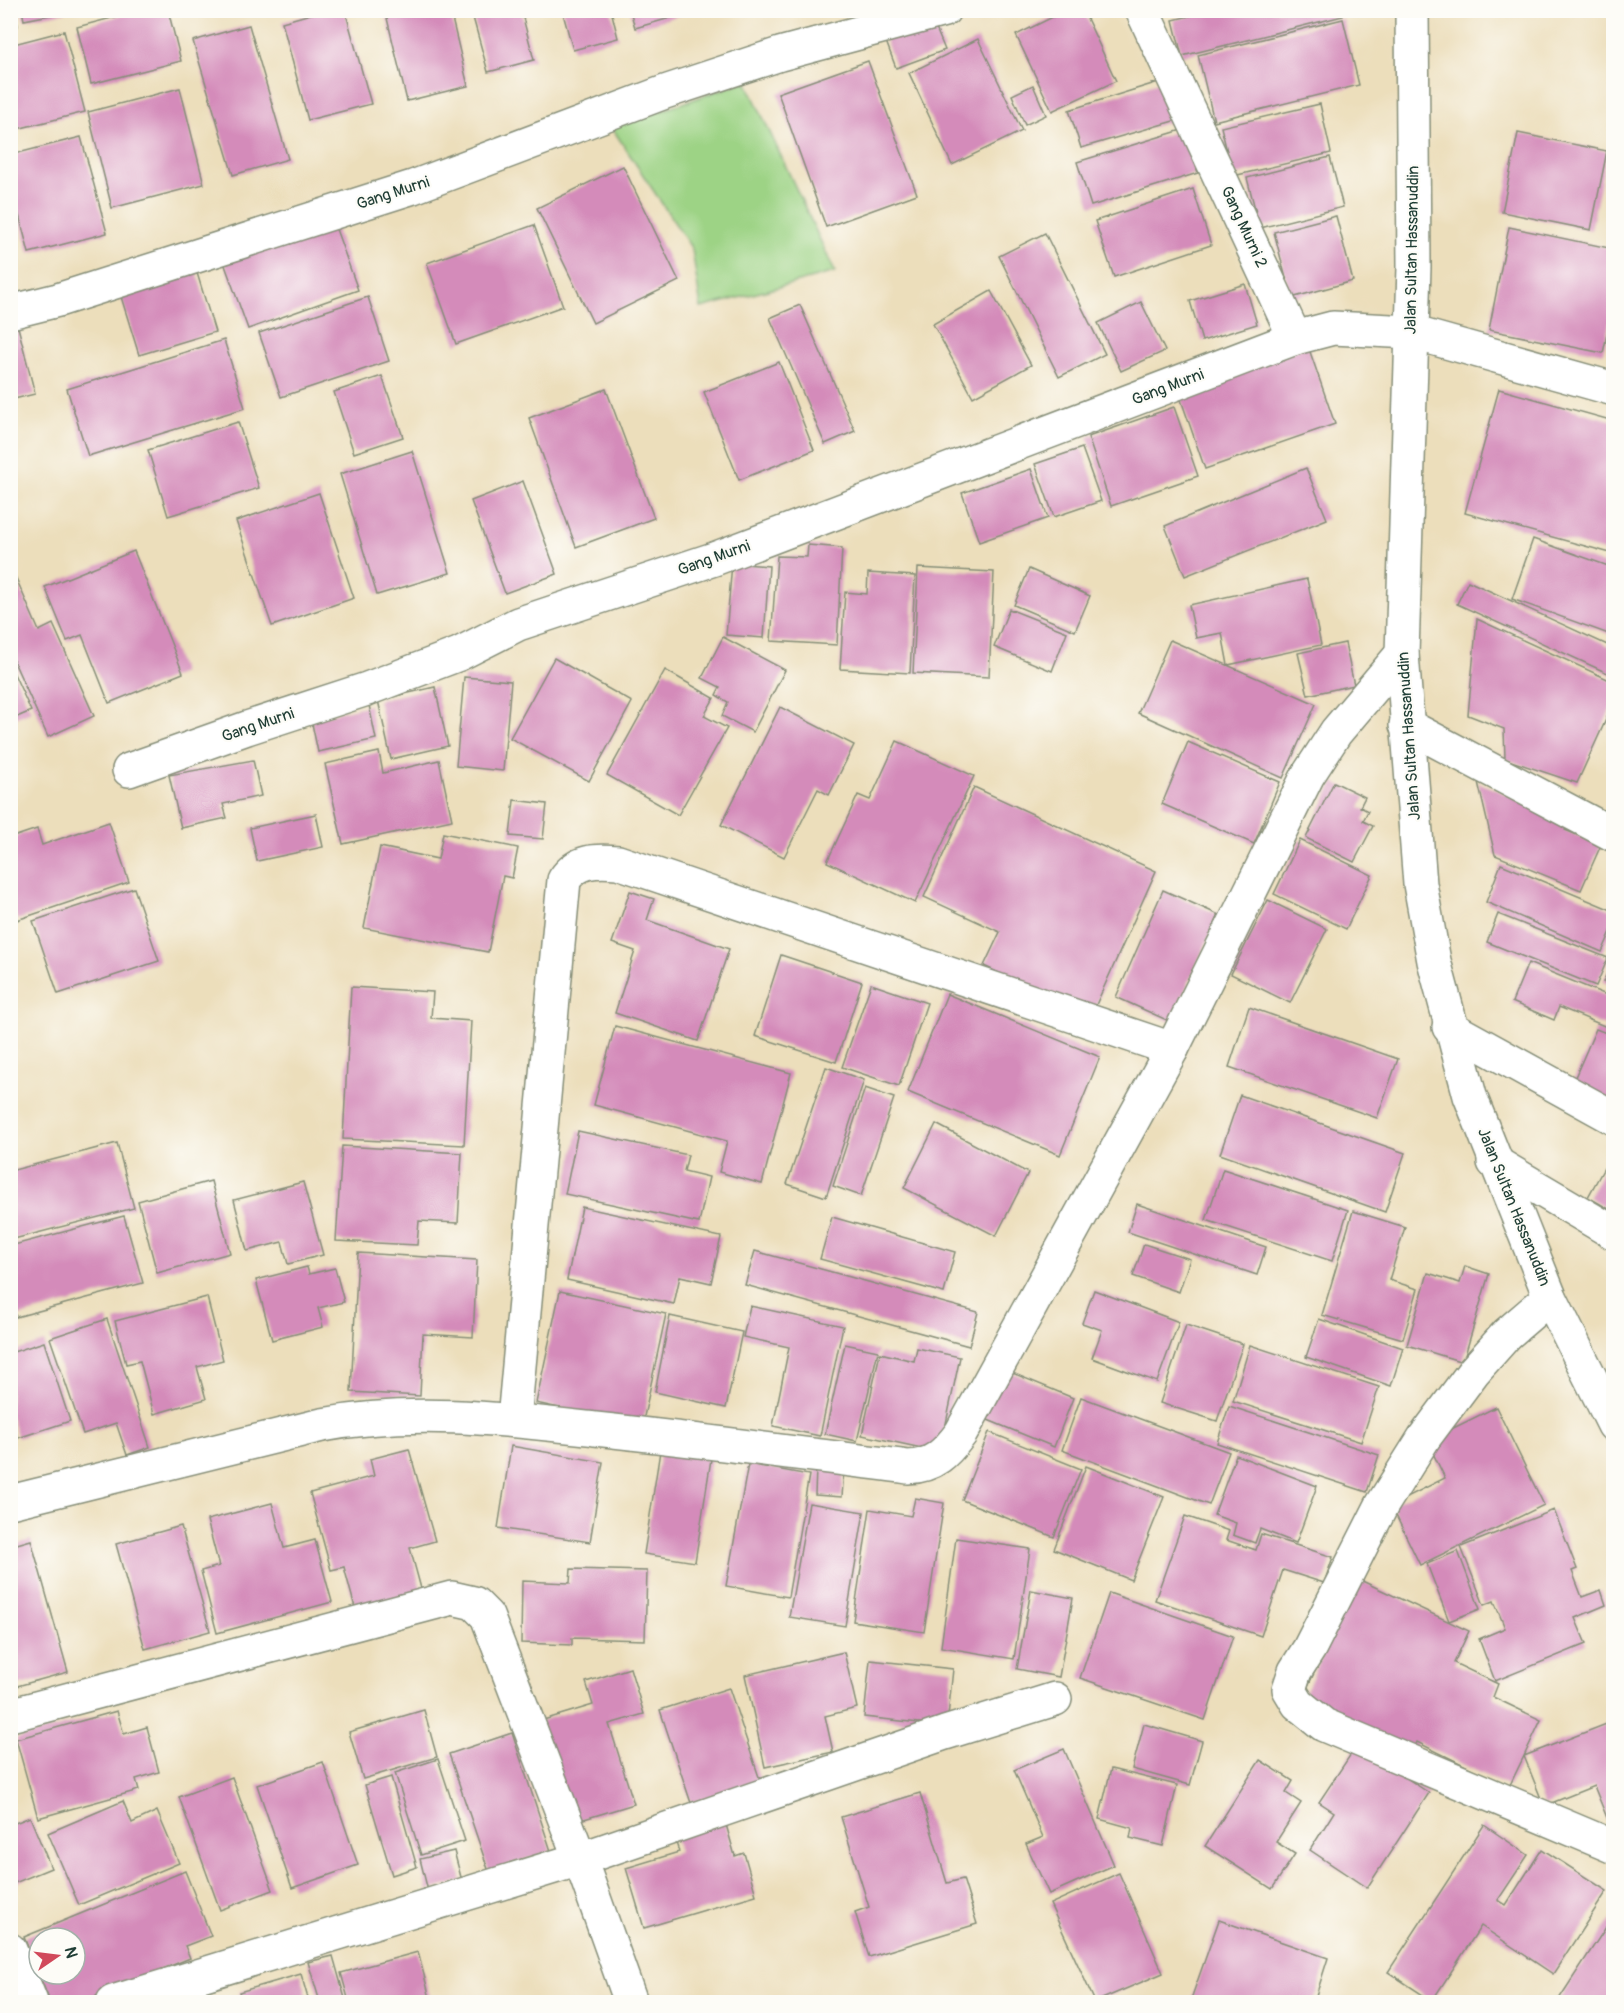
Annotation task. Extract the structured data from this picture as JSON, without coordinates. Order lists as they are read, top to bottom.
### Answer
{
  "streets": {
    "street": ["Gang Murni", "Gang Murni 2", "Jalan Sultan Hassanuddin"]
  },
  "crossings": [
    ["Gang Murni", "Gang Murni 2"]
  ],
  "north": "right"
}
